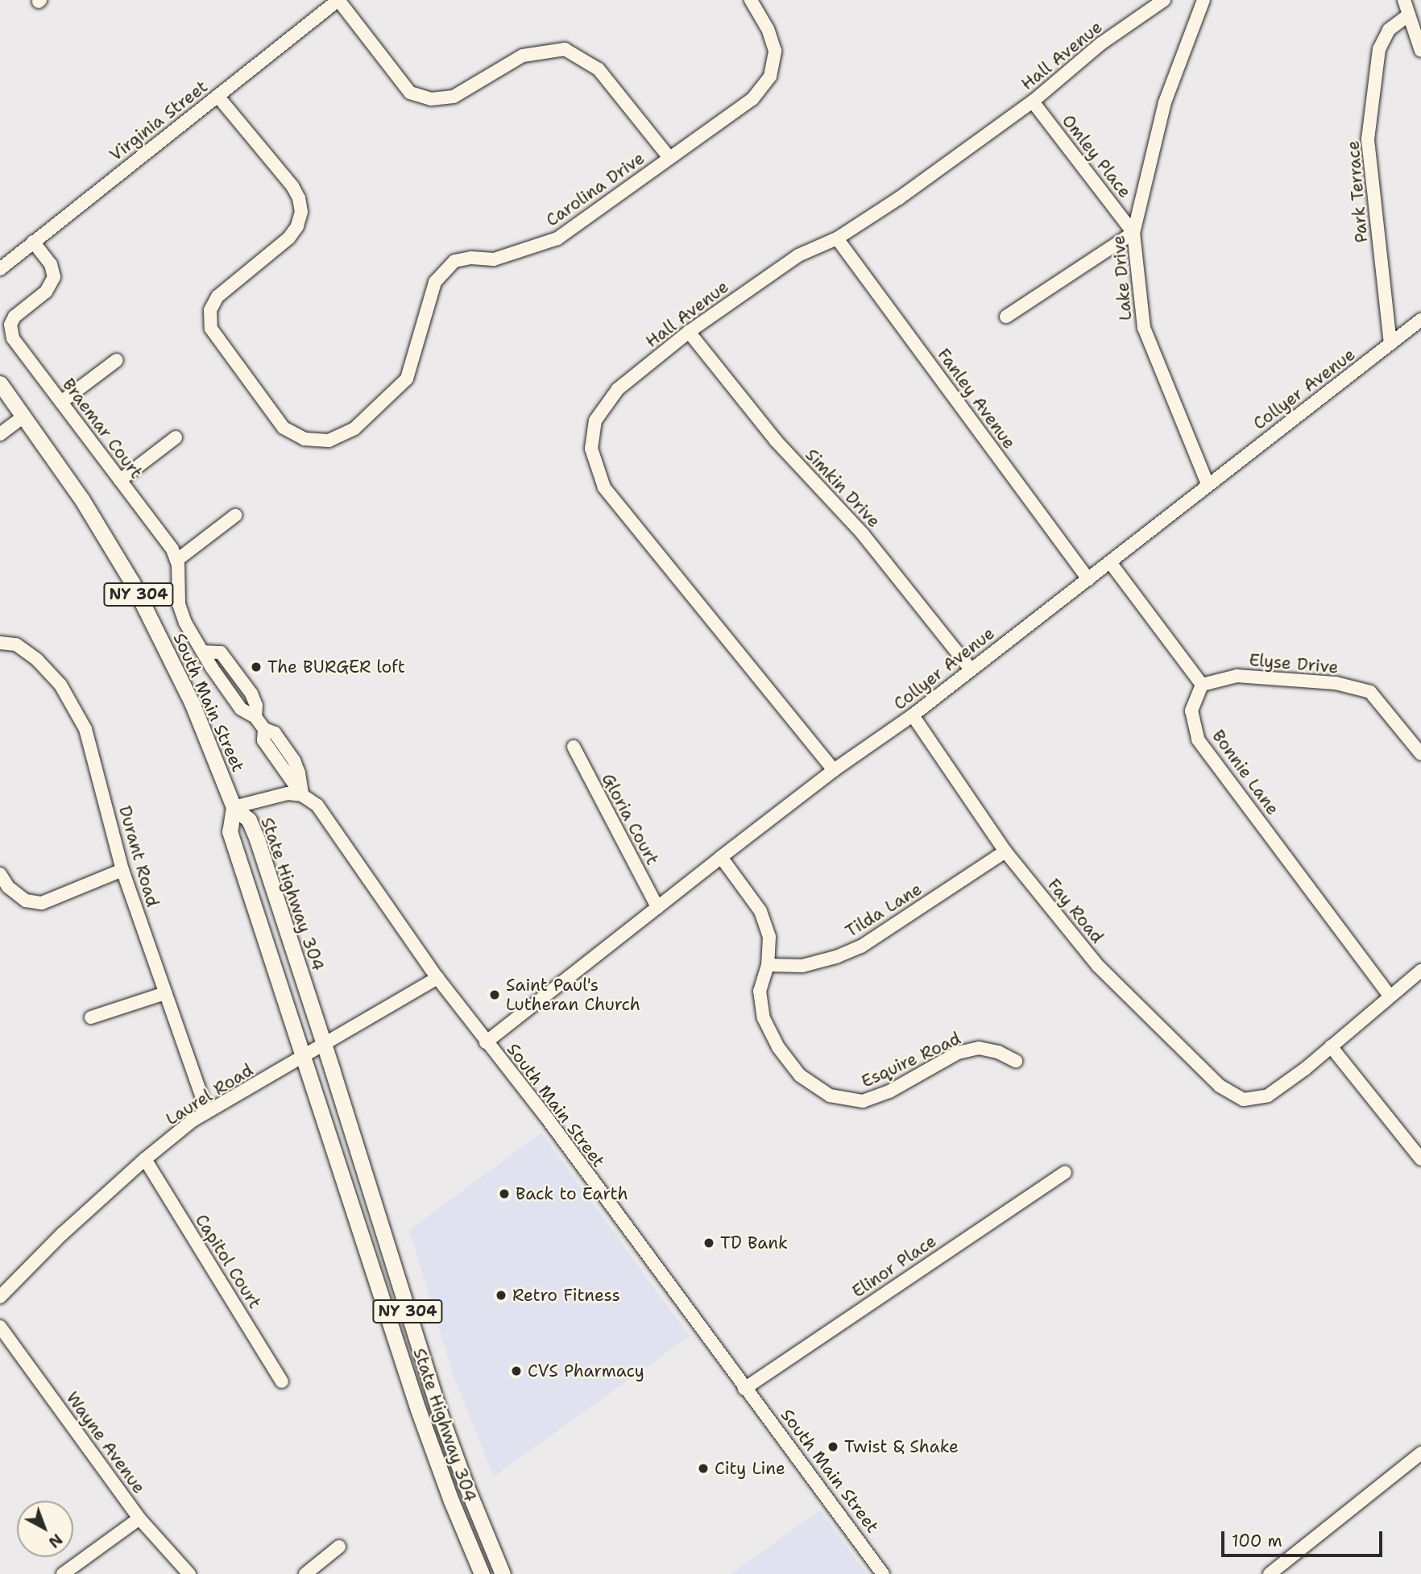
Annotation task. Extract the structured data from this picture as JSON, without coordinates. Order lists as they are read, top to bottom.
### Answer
{
  "streets": {
    "main road": ["NY 304", "South Main Street", "State Highway 304"],
    "street": [
      "Hall Avenue",
      "Virginia Street",
      "Omley Place",
      "Carolina Drive",
      "Park Terrace",
      "Lake Drive",
      "Collyer Avenue",
      "Fanley Avenue",
      "Braemar Court",
      "Simkin Drive",
      "Elyse Drive",
      "Bonnie Lane",
      "Gloria Court",
      "Durant Road",
      "Tilda Lane",
      "Fay Road",
      "Esquire Road",
      "Laurel Road",
      "Capitol Court",
      "Elinor Place",
      "Wayne Avenue"
    ]
  },
  "crossings": [
    ["Hall Avenue", "Omley Place"],
    ["Hall Avenue", "Collyer Avenue"],
    ["Hall Avenue", "Fanley Avenue"],
    ["Hall Avenue", "Simkin Drive"],
    ["Virginia Street", "Carolina Drive"],
    ["Virginia Street", "Braemar Court"],
    ["Omley Place", "Lake Drive"],
    ["Park Terrace", "Collyer Avenue"],
    ["Lake Drive", "Collyer Avenue"],
    ["Collyer Avenue", "Fanley Avenue"],
    ["Collyer Avenue", "Simkin Drive"],
    ["Collyer Avenue", "South Main Street"],
    ["Collyer Avenue", "Gloria Court"],
    ["Collyer Avenue", "Fay Road"],
    ["Collyer Avenue", "Esquire Road"],
    ["Braemar Court", "South Main Street"],
    ["Elyse Drive", "Bonnie Lane"],
    ["South Main Street", "State Highway 304"],
    ["South Main Street", "Laurel Road"],
    ["South Main Street", "Elinor Place"],
    ["Durant Road", "Laurel Road"],
    ["State Highway 304", "Laurel Road"],
    ["Tilda Lane", "Fay Road"],
    ["Tilda Lane", "Esquire Road"],
    ["Laurel Road", "Capitol Court"]
  ],
  "places": [
    "The BURGER loft",
    "Saint Paul's Lutheran Church",
    "Back to Earth",
    "TD Bank",
    "Retro Fitness",
    "CVS Pharmacy",
    "Twist & Shake",
    "City Line"
  ],
  "scale_bar": "100 m",
  "north": "bottom right"
}
